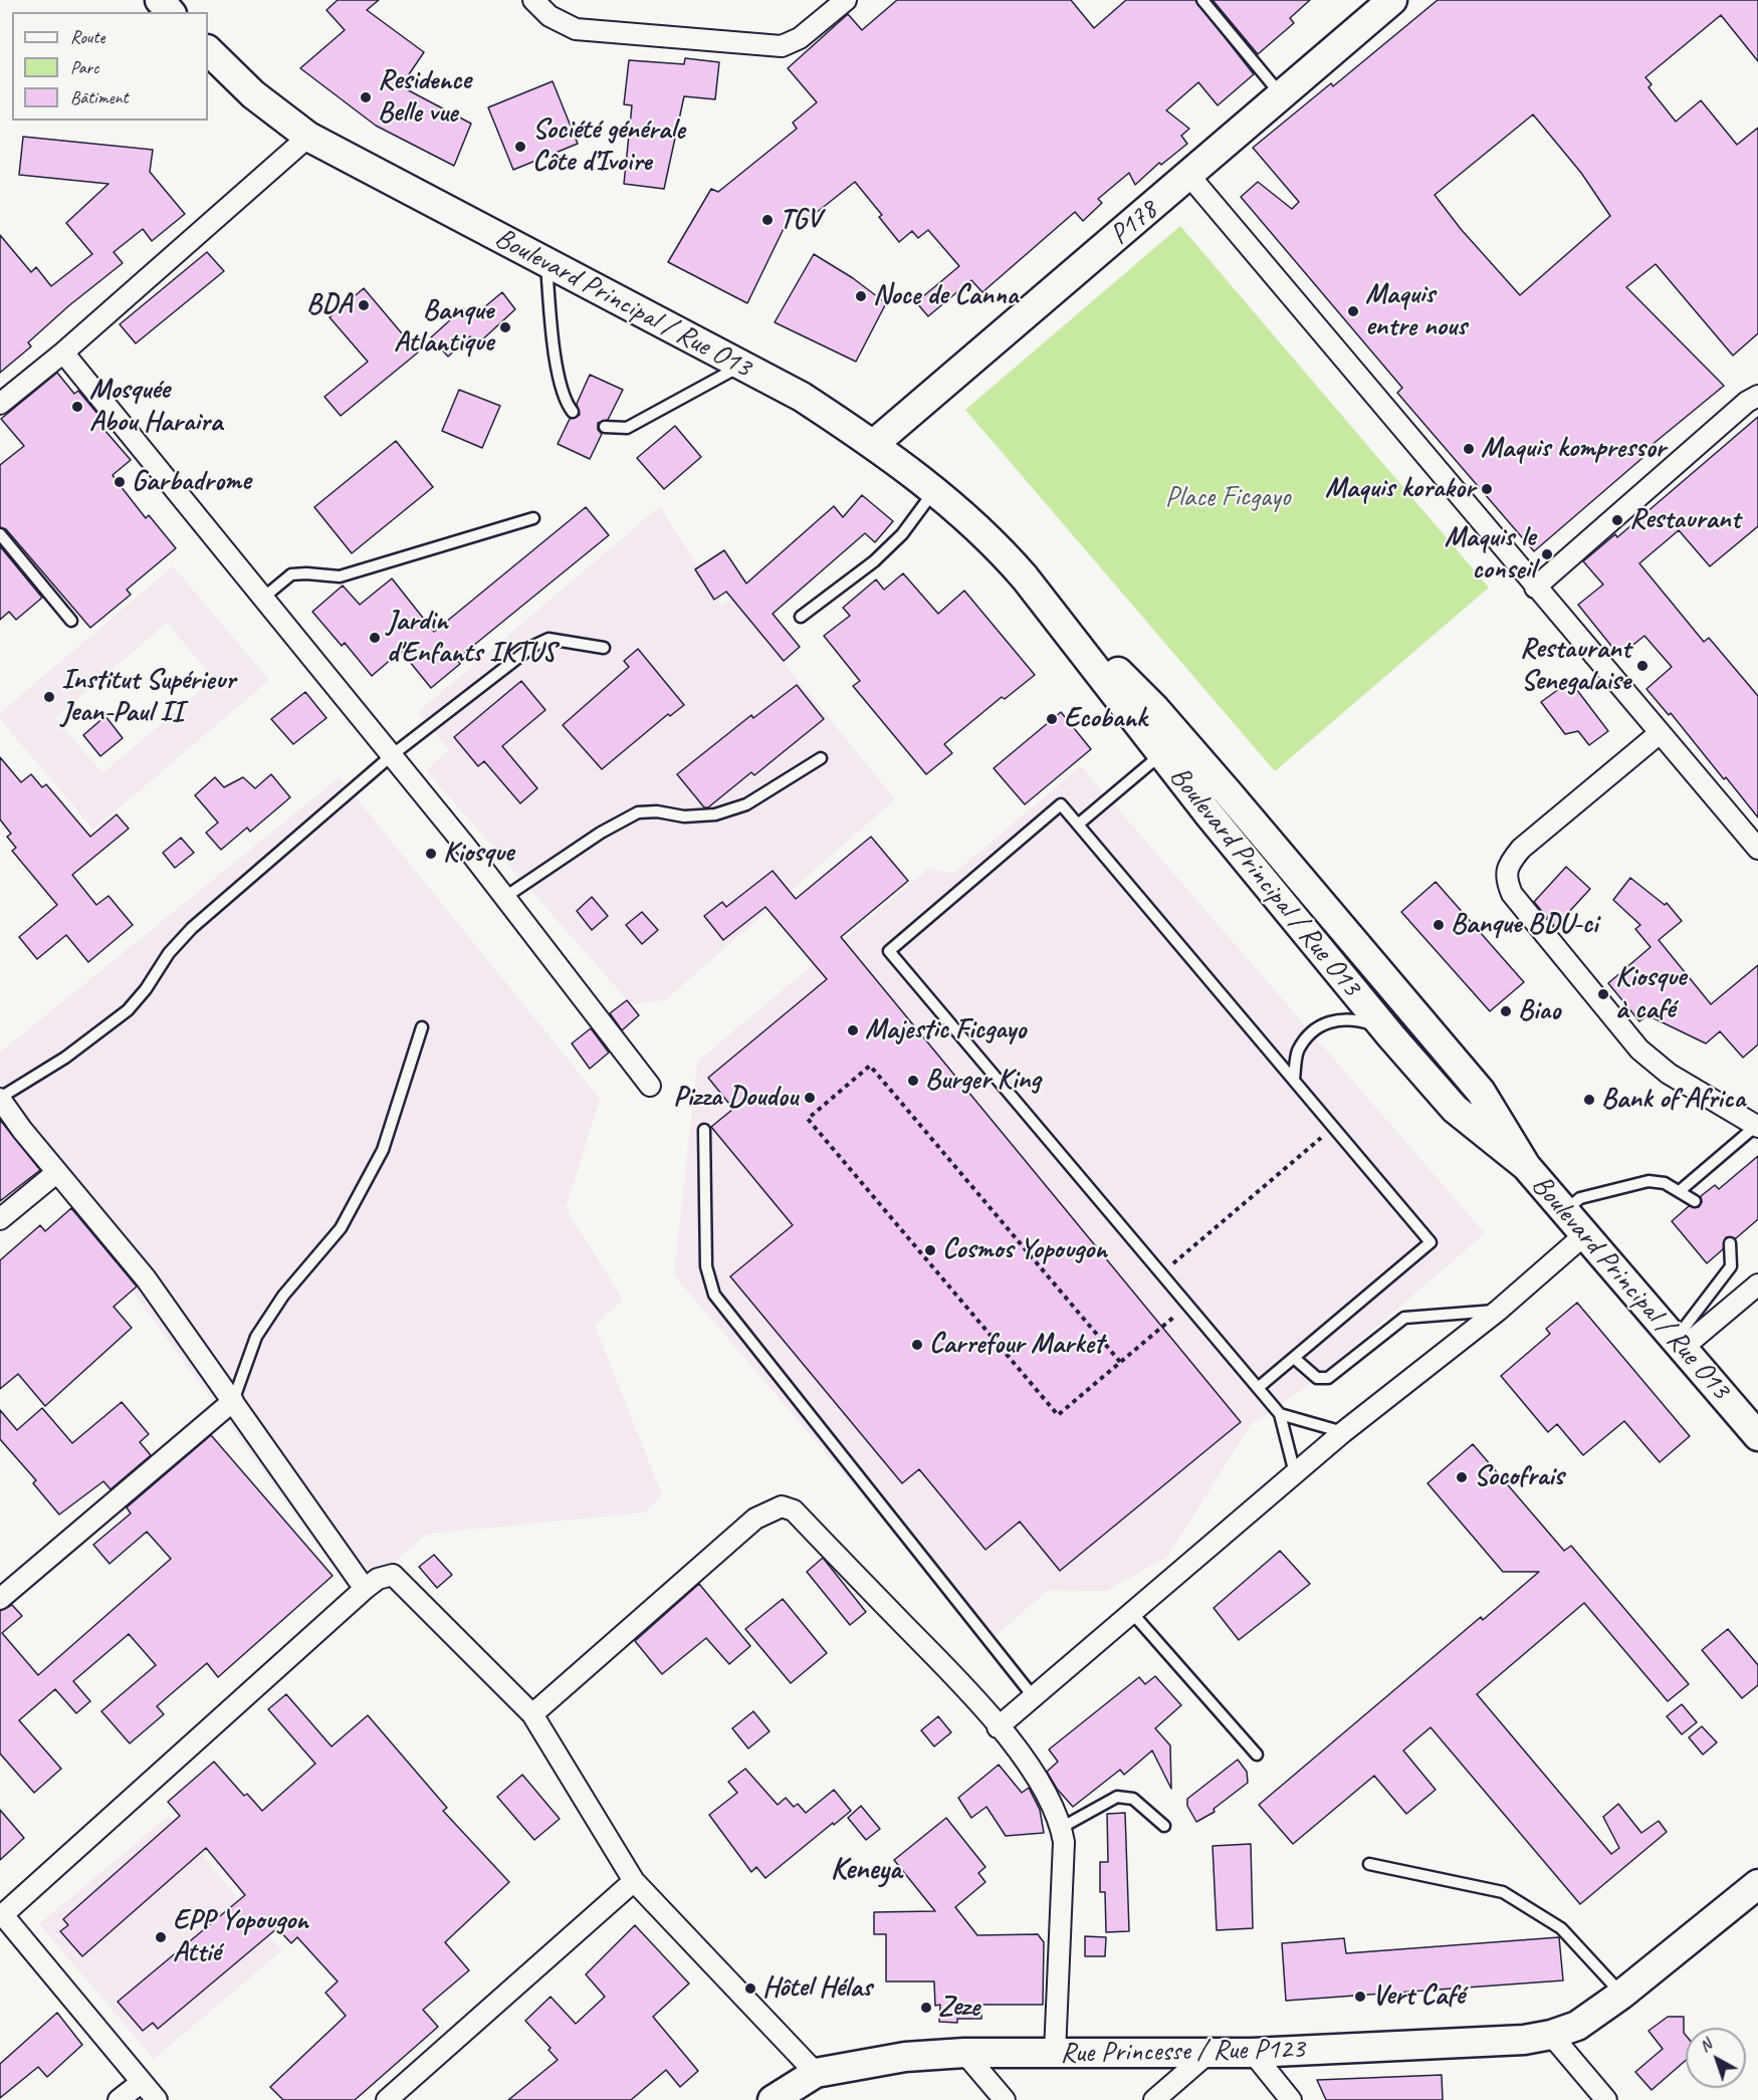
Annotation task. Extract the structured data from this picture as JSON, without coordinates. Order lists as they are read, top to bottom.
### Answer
{
  "streets": {
    "main road": ["P178", "Boulevard Principal / Rue O13", "Rue Princesse / Rue P123"]
  },
  "crossings": [
    ["P178", "Boulevard Principal / Rue O13"]
  ],
  "districts": ["Keneya"],
  "parks": ["Place Ficgayo"],
  "places": [
    "Residence Belle vue",
    "Société générale Côte d’Ivoire",
    "TGV",
    "Noce de Canna",
    "BDA",
    "Maquis entre nous",
    "Banque Atlantique",
    "Mosquée Abou Haraira",
    "Maquis kompressor",
    "Garbadrome",
    "Maquis korakor",
    "Restaurant",
    "Maquis le conseil",
    "Jardin d'Enfants IKTUS",
    "Restaurant Senegalaise",
    "Institut Supérieur Jean-Paul II",
    "Ecobank",
    "Kiosque",
    "Banque BDU-ci",
    "Kiosque à café",
    "Biao",
    "Majestic Ficgayo",
    "Burger King",
    "Pizza Doudou",
    "Bank of Africa",
    "Cosmos Yopougon",
    "Carrefour Market",
    "Socofrais",
    "EPP Yopougon Attié",
    "Hôtel Hélas",
    "Vert Café",
    "Zeze"
  ],
  "legend": ["Route", "Parc", "Bâtiment"],
  "north": "top left"
}
